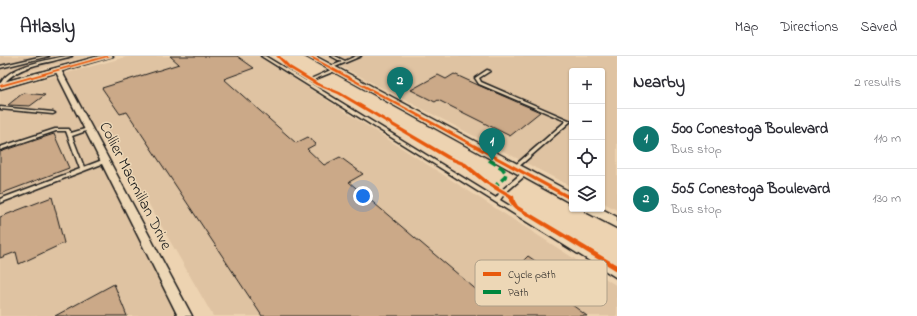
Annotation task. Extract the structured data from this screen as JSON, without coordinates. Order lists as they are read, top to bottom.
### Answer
{
  "streets": {
    "street": ["Collier Macmillan Drive"]
  },
  "legend": ["Cycle path", "Path"],
  "page": {
    "header": "Atlasly",
    "nav": ["Map", "Directions", "Saved"],
    "heading": ["Nearby", "2 results"],
    "pins": ["2", "1"],
    "map_buttons": ["+", "−"],
    "list": [
      {
        "mark": "1",
        "name": "500 Conestoga Boulevard",
        "note": "Bus stop",
        "value": "110 m"
      },
      {
        "mark": "2",
        "name": "505 Conestoga Boulevard",
        "note": "Bus stop",
        "value": "130 m"
      }
    ]
  }
}
